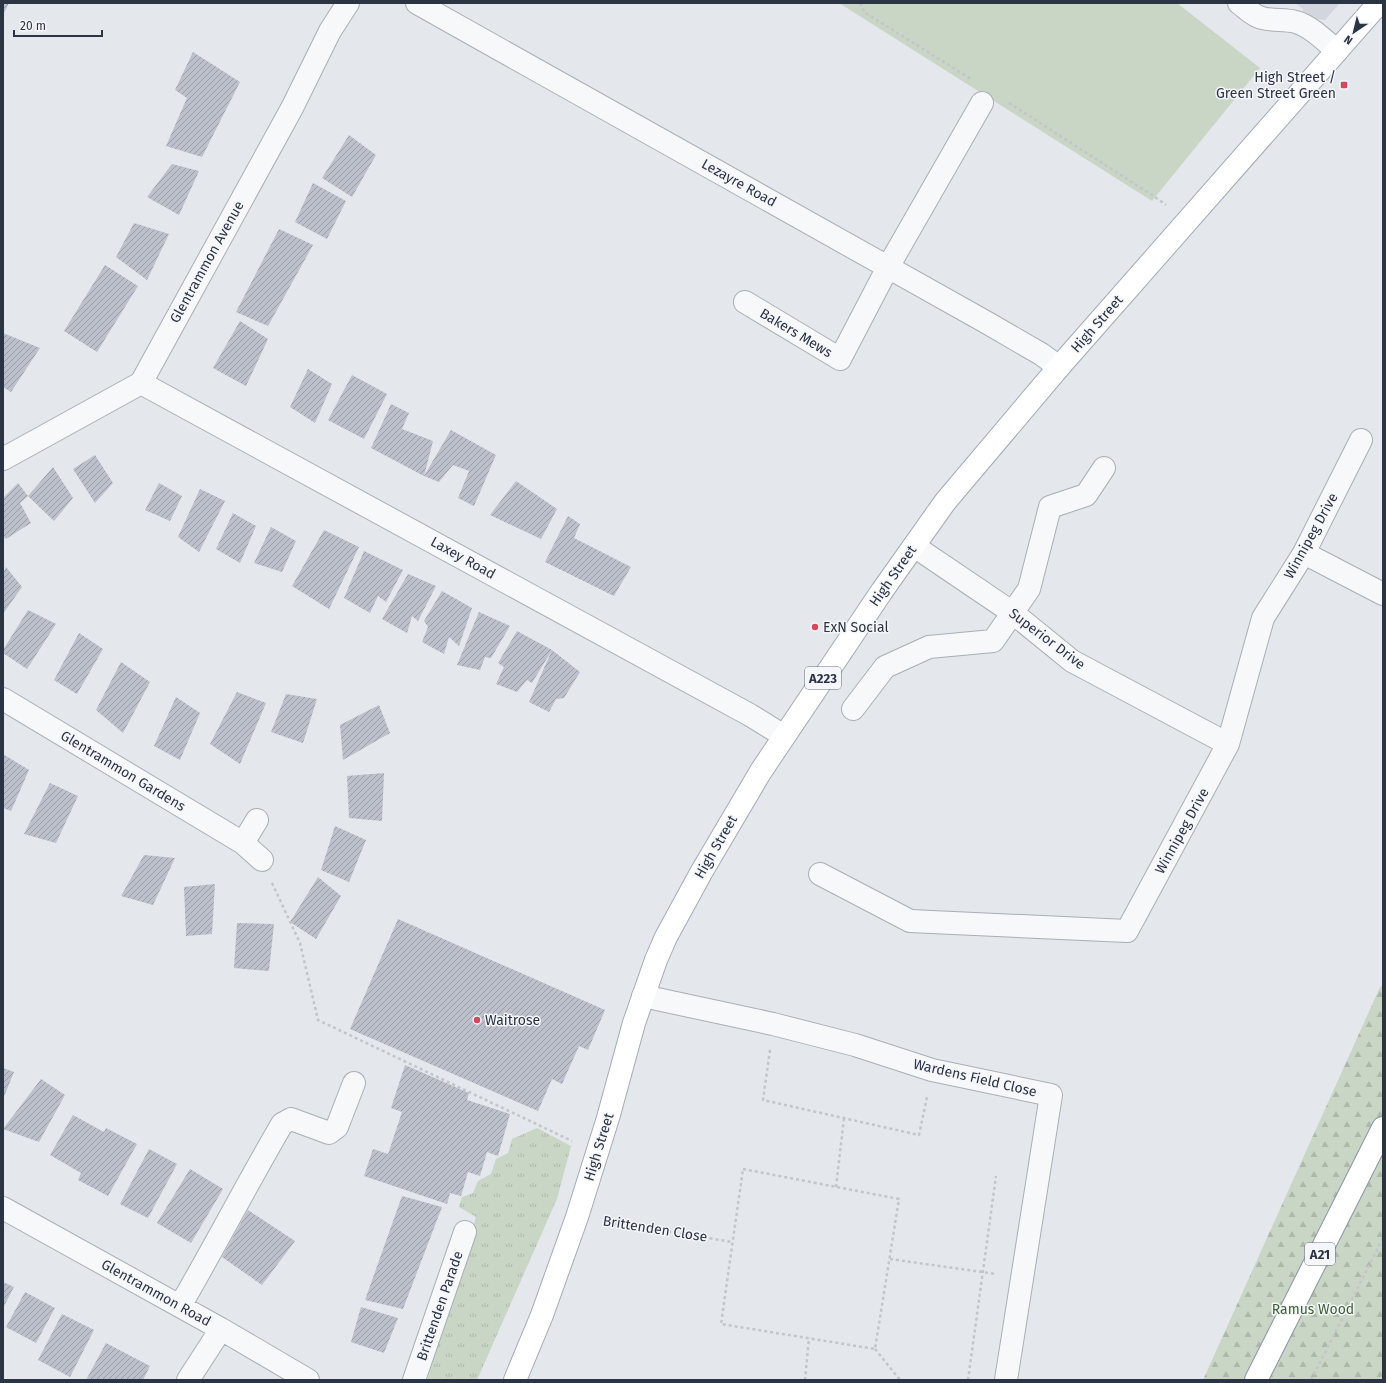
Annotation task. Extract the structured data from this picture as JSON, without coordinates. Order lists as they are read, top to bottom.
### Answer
{
  "streets": {
    "main road": ["High Street", "A223", "A21"],
    "street": [
      "Lezayre Road",
      "Glentrammon Avenue",
      "Bakers Mews",
      "Winnipeg Drive",
      "Laxey Road",
      "Superior Drive",
      "Glentrammon Gardens",
      "Wardens Field Close",
      "Glentrammon Road",
      "Brittenden Parade"
    ],
    "path": ["Brittenden Close"]
  },
  "crossings": [
    ["Lezayre Road", "High Street"],
    ["Lezayre Road", "Bakers Mews"],
    ["Glentrammon Avenue", "Laxey Road"],
    ["High Street", "Laxey Road"],
    ["High Street", "Superior Drive"],
    ["High Street", "Wardens Field Close"],
    ["High Street", "Brittenden Close"],
    ["Winnipeg Drive", "Superior Drive"]
  ],
  "parks": ["Ramus Wood"],
  "places": {
    "transit": ["High Street / Green Street Green"],
    "other": ["ExN Social", "Waitrose"]
  },
  "scale_bar": "20 m",
  "north": "bottom left"
}
